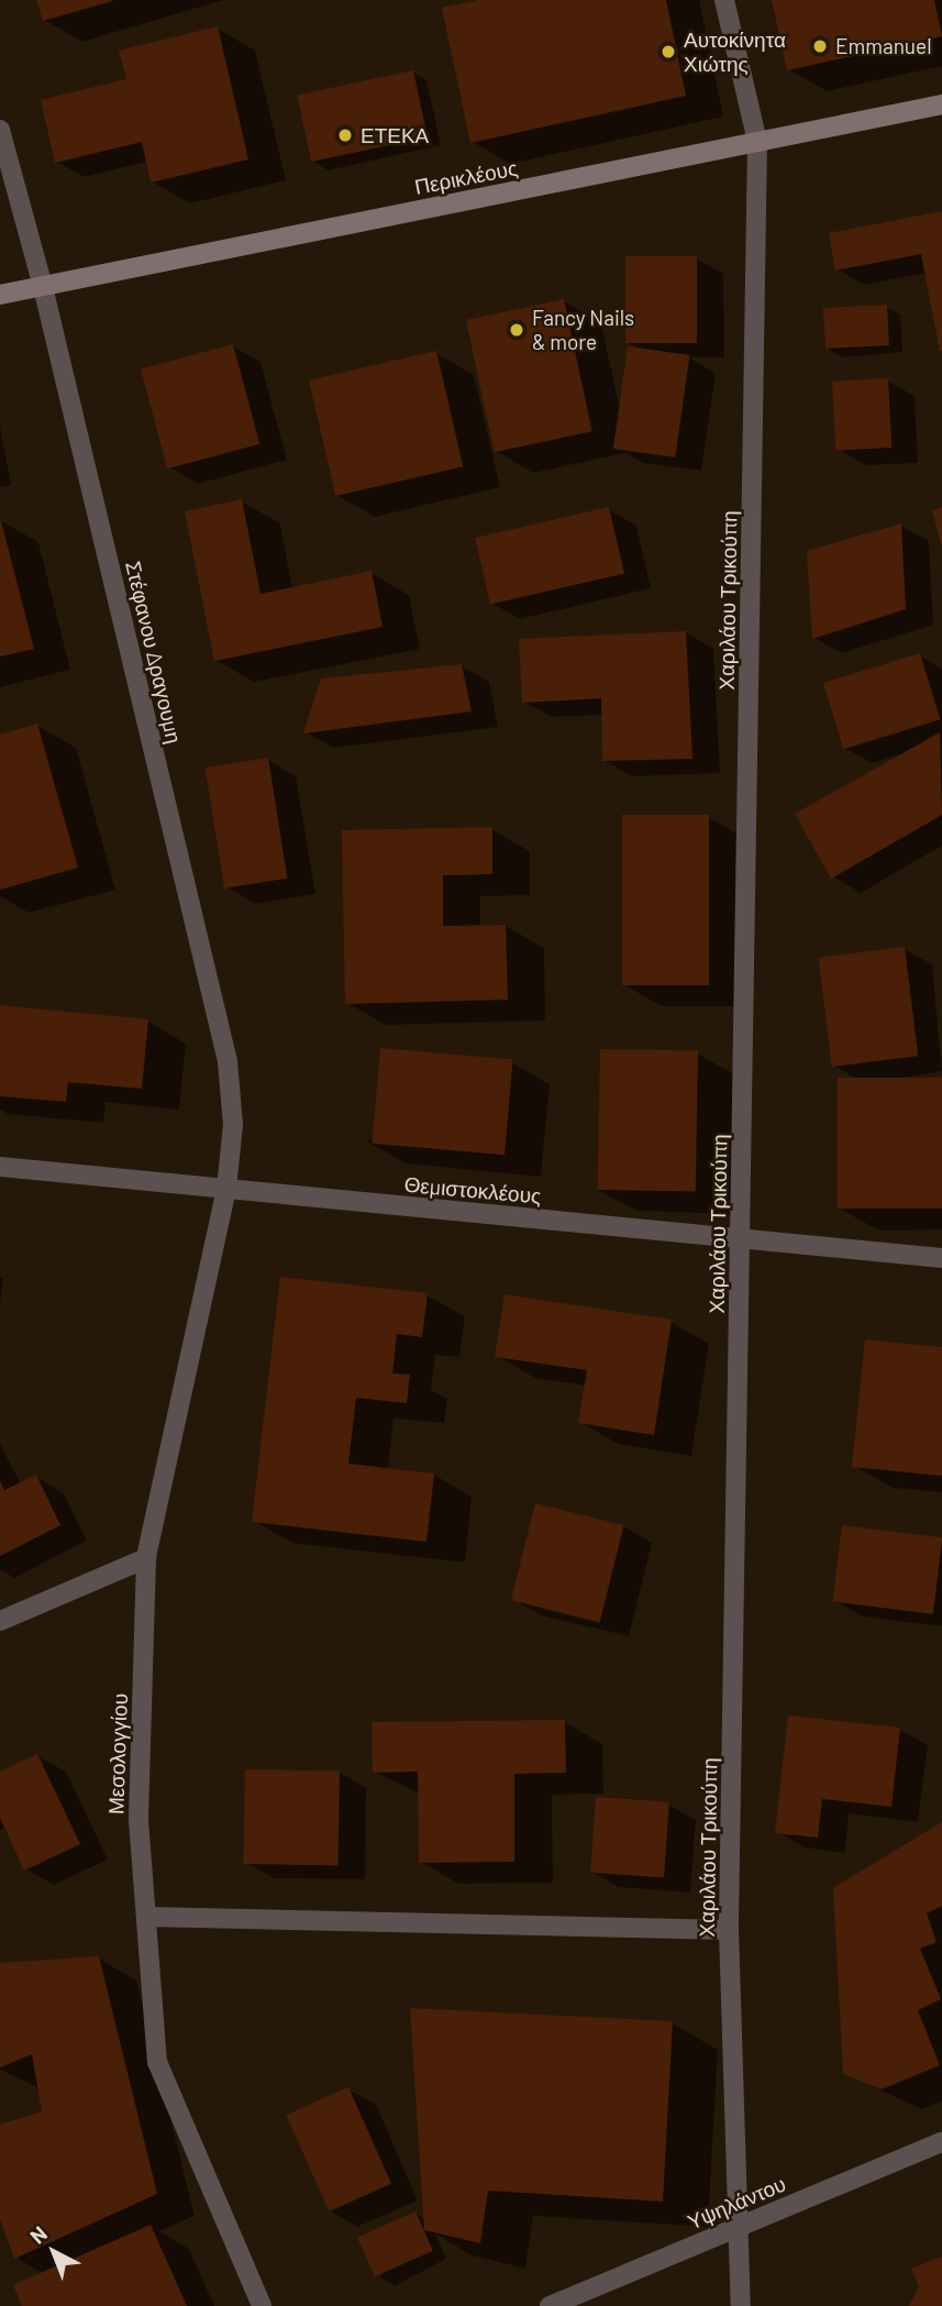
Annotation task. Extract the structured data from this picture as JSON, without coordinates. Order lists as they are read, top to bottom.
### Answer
{
  "streets": {
    "main road": ["Περικλέους"],
    "street": [
      "Χαριλάου Τρικούπη",
      "Στέφανου Δραγουμη",
      "Θεμιστοκλέους",
      "Μεσολογγίου",
      "Υψηλάντου"
    ]
  },
  "crossings": [
    ["Περικλέους", "Χαριλάου Τρικούπη"],
    ["Περικλέους", "Στέφανου Δραγουμη"],
    ["Χαριλάου Τρικούπη", "Θεμιστοκλέους"],
    ["Χαριλάου Τρικούπη", "Υψηλάντου"],
    ["Στέφανου Δραγουμη", "Θεμιστοκλέους"],
    ["Στέφανου Δραγουμη", "Μεσολογγίου"],
    ["Θεμιστοκλέους", "Μεσολογγίου"]
  ],
  "places": [
    "Emmanuel",
    "Αυτοκίνητα Χιώτης",
    "ΕΤΕΚΑ",
    "Fancy Nails & more"
  ],
  "north": "top left"
}
